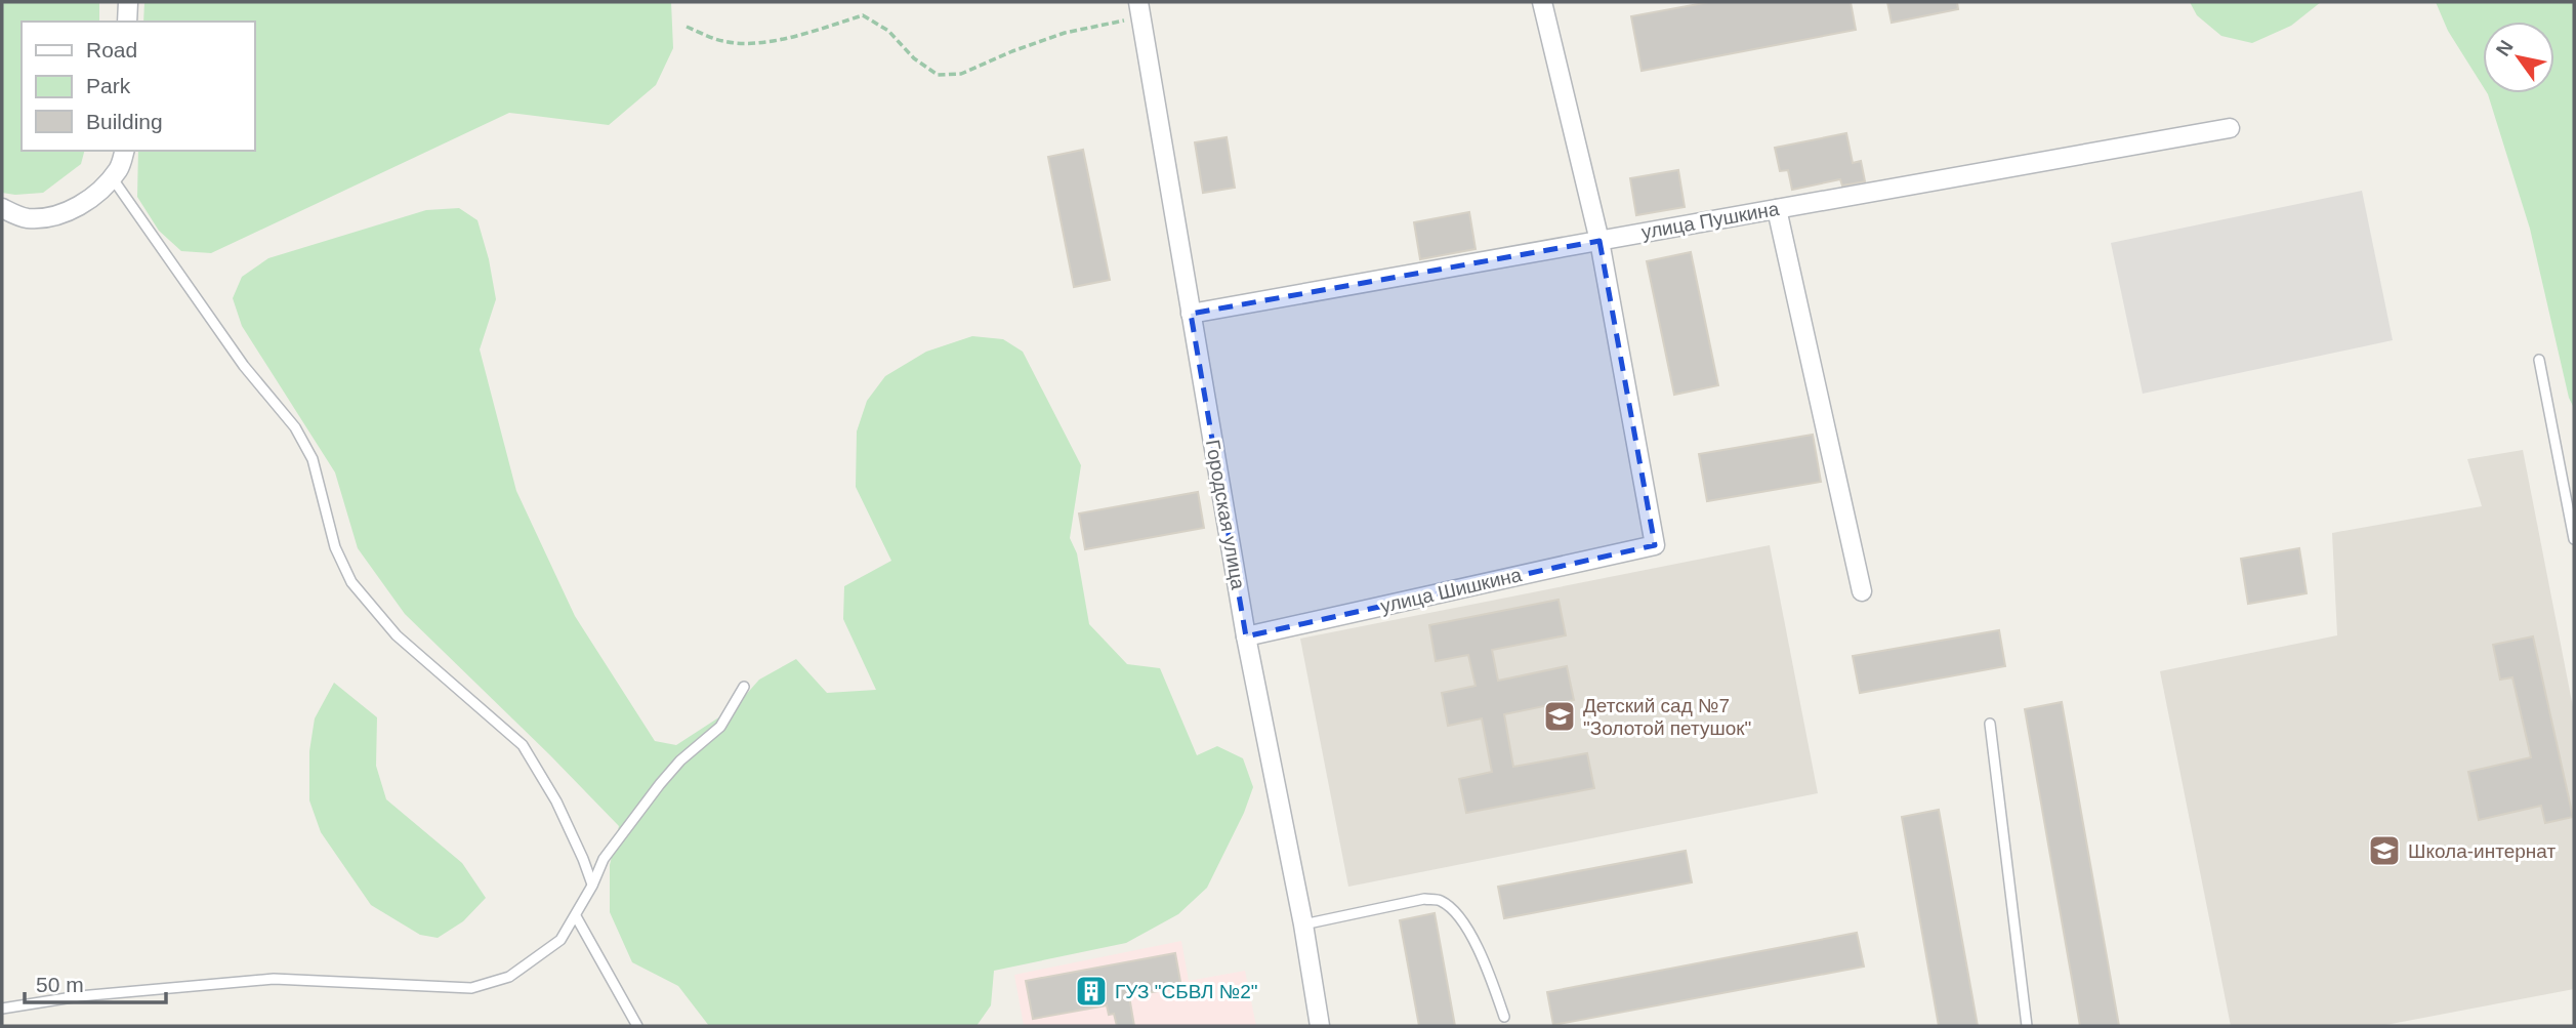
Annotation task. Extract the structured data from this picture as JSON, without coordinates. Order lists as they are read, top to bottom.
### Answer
{
  "streets": {
    "street": ["улица Пушкина", "Городская улица", "улица Шишкина"]
  },
  "crossings": [
    ["улица Пушкина", "Городская улица"],
    ["улица Пушкина", "улица Шишкина"],
    ["Городская улица", "улица Шишкина"]
  ],
  "places": {
    "school or university": ["Детский сад №7 \"Золотой петушок\"", "Школа-интернат"],
    "building": ["ГУЗ \"СБВЛ №2\""]
  },
  "legend": ["Road", "Park", "Building"],
  "scale_bar": "50 m",
  "north": "top left"
}
